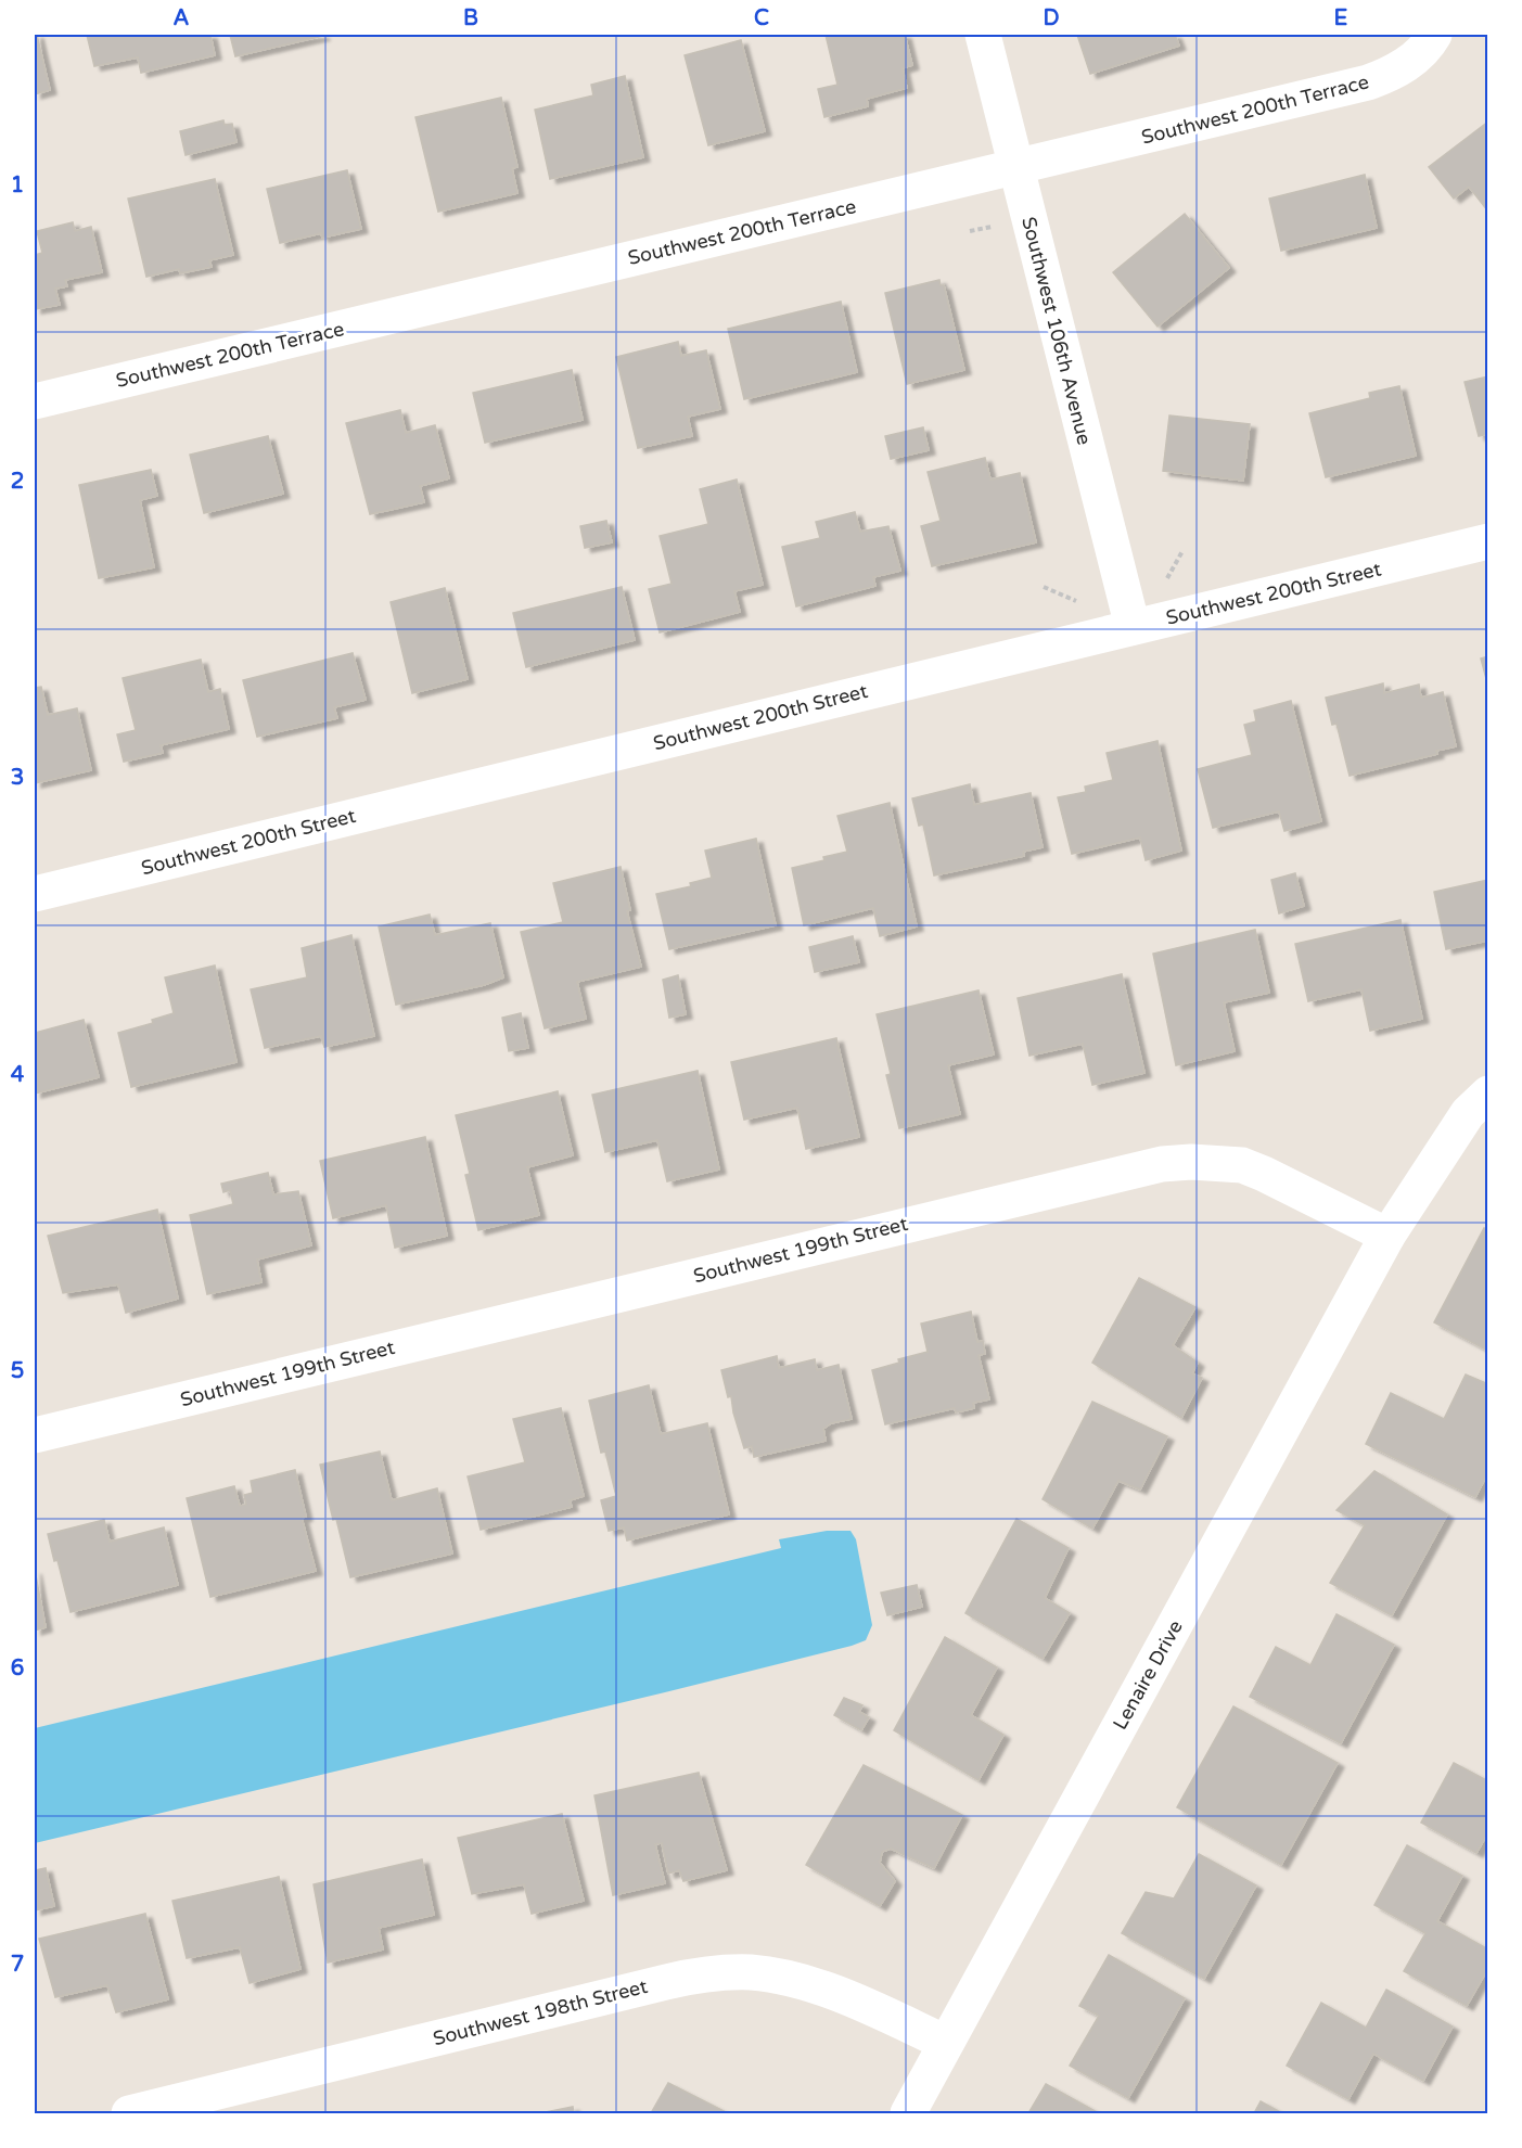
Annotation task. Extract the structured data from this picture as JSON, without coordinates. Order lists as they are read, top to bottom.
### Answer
{
  "streets": {
    "street": [
      "Southwest 200th Terrace",
      "Southwest 106th Avenue",
      "Southwest 200th Street",
      "Southwest 199th Street",
      "Lenaire Drive",
      "Southwest 198th Street"
    ]
  },
  "crossings": [
    ["Southwest 200th Terrace", "Southwest 106th Avenue"],
    ["Southwest 106th Avenue", "Southwest 200th Street"],
    ["Southwest 199th Street", "Lenaire Drive"],
    ["Lenaire Drive", "Southwest 198th Street"]
  ],
  "grid": {
    "columns": [
      "A",
      "B",
      "C",
      "D",
      "E"
    ],
    "rows": [
      "1",
      "2",
      "3",
      "4",
      "5",
      "6",
      "7"
    ]
  }
}
